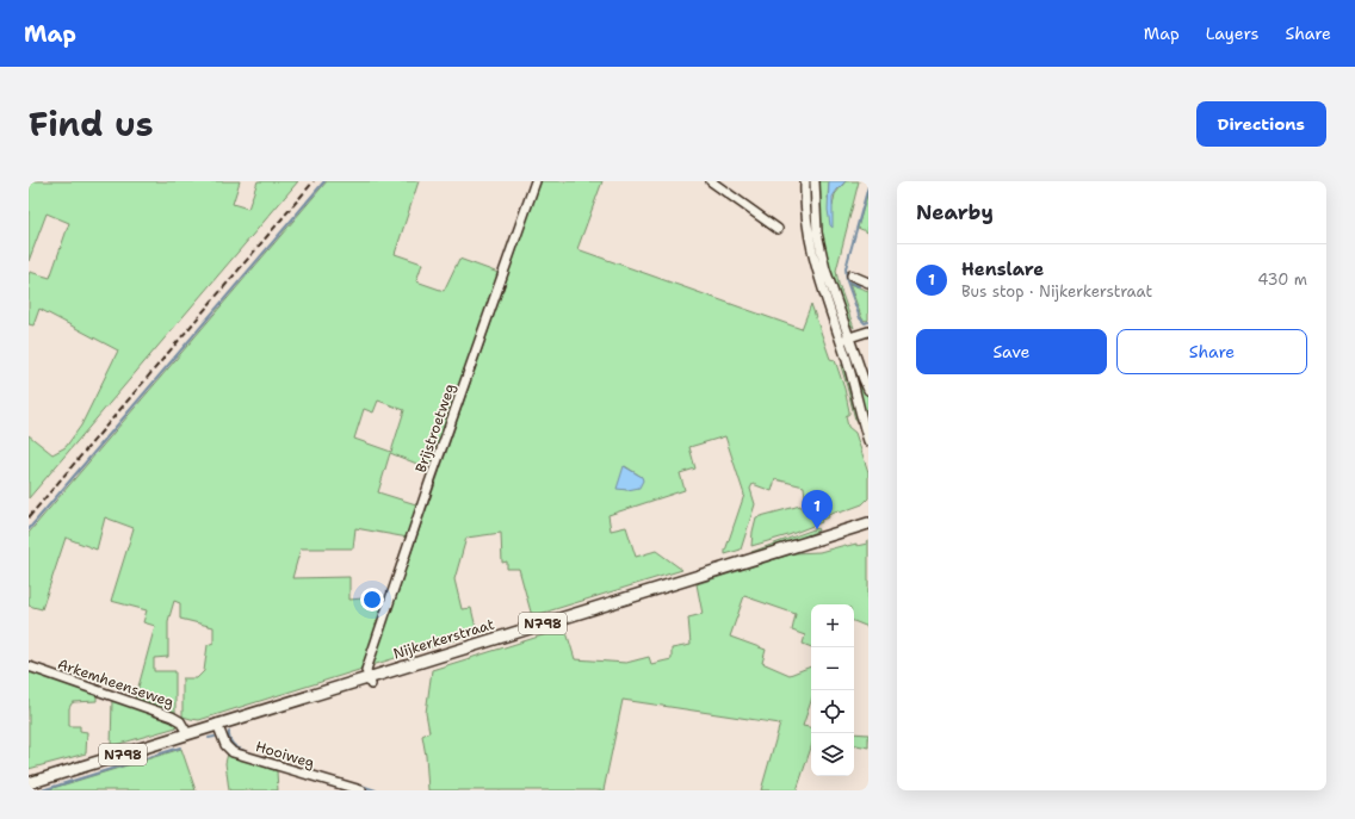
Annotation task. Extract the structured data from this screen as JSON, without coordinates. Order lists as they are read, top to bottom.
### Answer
{
  "streets": {
    "main road": ["N798", "Nijkerkerstraat"],
    "street": ["Brijstroetweg", "Arkemheenseweg", "Hooiweg"]
  },
  "crossings": [
    ["Brijstroetweg", "Nijkerkerstraat"],
    ["Nijkerkerstraat", "Arkemheenseweg"],
    ["Nijkerkerstraat", "Hooiweg"]
  ],
  "page": {
    "header": "Map",
    "nav": ["Map", "Layers", "Share"],
    "title": "Find us",
    "buttons": [
      "Directions",
      ["Save", "Share"]
    ],
    "heading": "Nearby",
    "list": [
      {
        "mark": "1",
        "name": "Henslare",
        "note": "Bus stop · Nijkerkerstraat",
        "value": "430 m"
      }
    ],
    "pins": "1",
    "map_buttons": ["+", "−"]
  }
}
